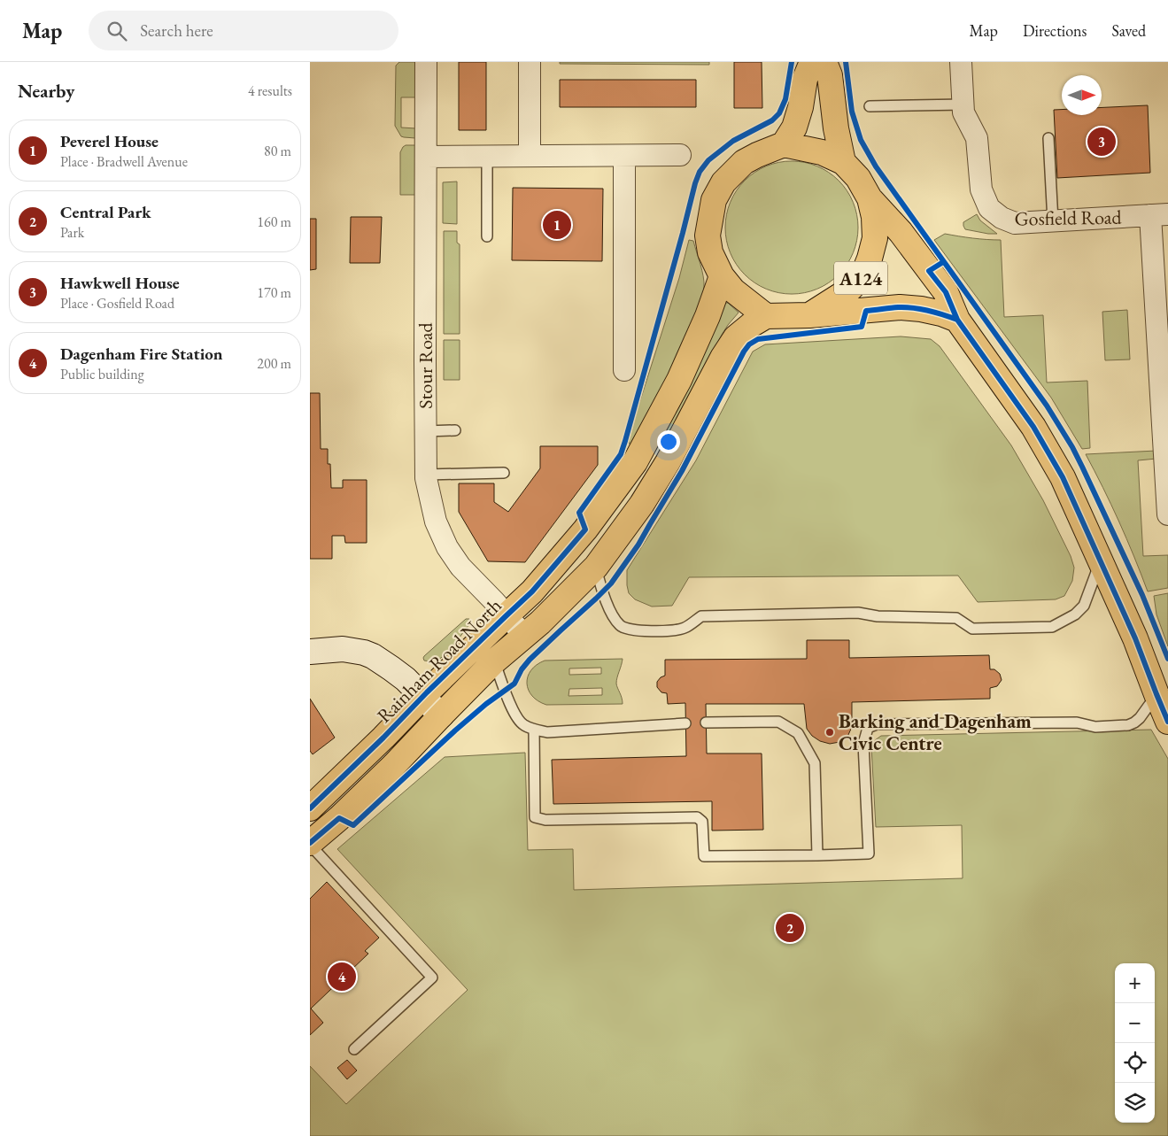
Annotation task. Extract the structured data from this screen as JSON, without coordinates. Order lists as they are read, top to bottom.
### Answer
{
  "streets": {
    "main road": ["A124", "Rainham Road North"],
    "street": ["Gosfield Road", "Stour Road"]
  },
  "crossings": [
    ["A124", "Rainham Road North"],
    ["Stour Road", "Rainham Road North"]
  ],
  "places": ["Barking and Dagenham Civic Centre"],
  "north": "right",
  "page": {
    "header": "Map",
    "search": "Search here",
    "nav": ["Map", "Directions", "Saved"],
    "heading": ["Nearby", "4 results"],
    "list": [
      {
        "mark": "1",
        "name": "Peverel House",
        "note": "Place · Bradwell Avenue",
        "value": "80 m"
      },
      {
        "mark": "2",
        "name": "Central Park",
        "note": "Park",
        "value": "160 m"
      },
      {
        "mark": "3",
        "name": "Hawkwell House",
        "note": "Place · Gosfield Road",
        "value": "170 m"
      },
      {
        "mark": "4",
        "name": "Dagenham Fire Station",
        "note": "Public building",
        "value": "200 m"
      }
    ],
    "pins": [
      "3",
      "1",
      "2",
      "4"
    ],
    "map_buttons": ["+", "−"]
  }
}
